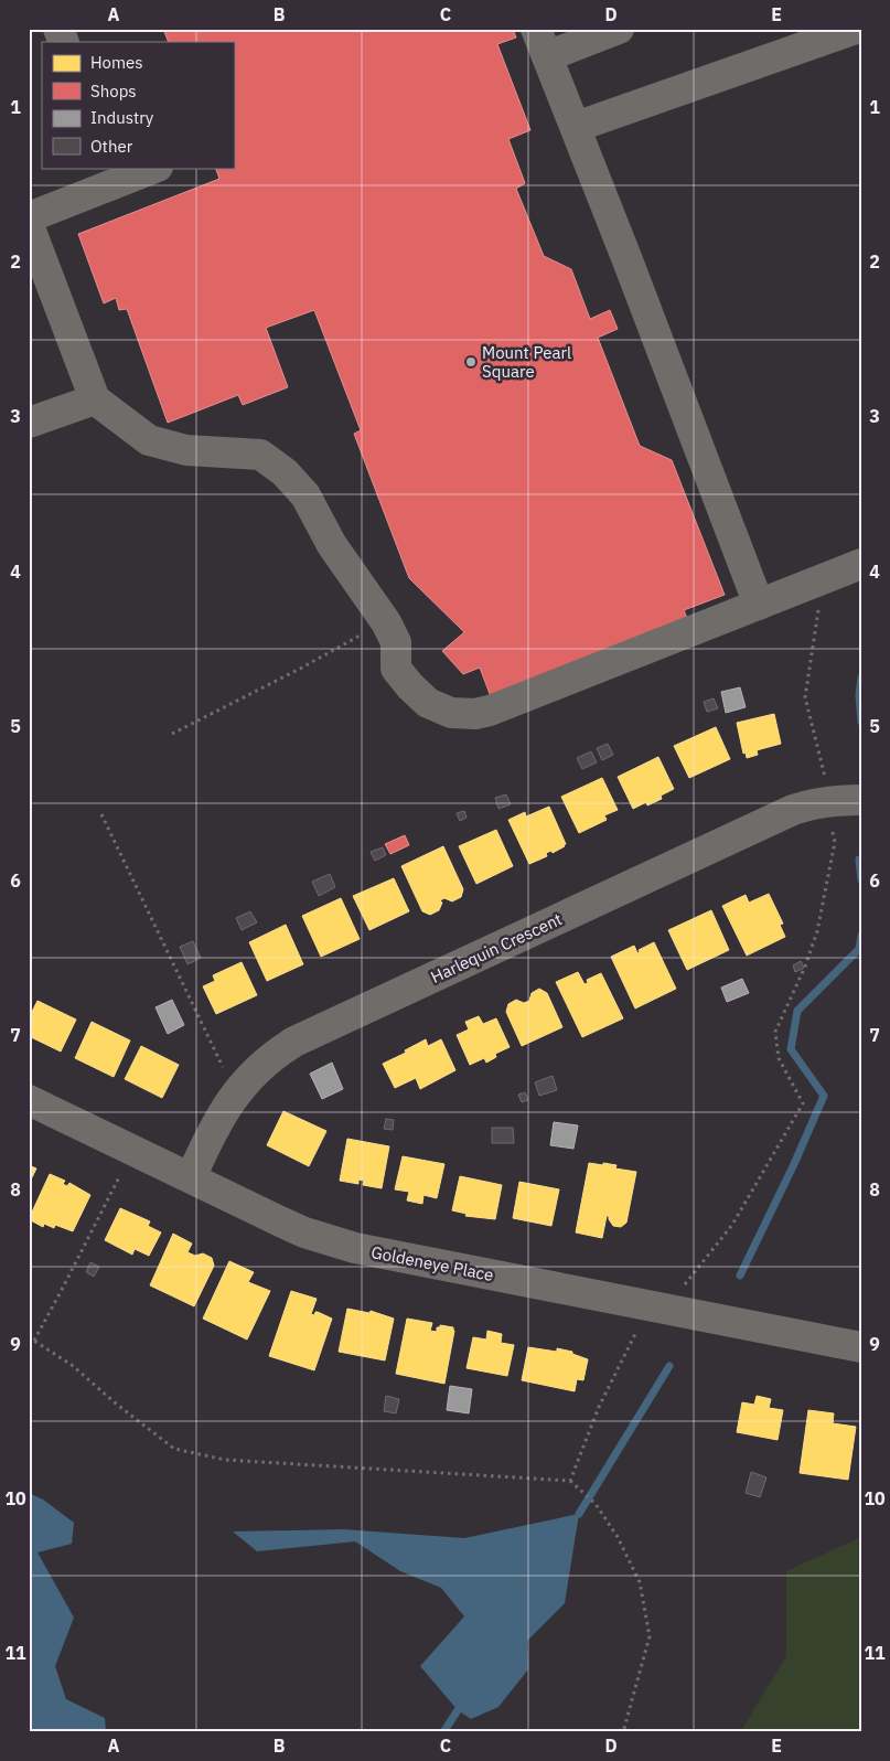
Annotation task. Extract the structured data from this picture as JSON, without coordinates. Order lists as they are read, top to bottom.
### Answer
{
  "streets": {
    "street": ["Harlequin Crescent", "Goldeneye Place"]
  },
  "crossings": [
    ["Harlequin Crescent", "Goldeneye Place"]
  ],
  "places": ["Mount Pearl Square"],
  "legend": [
    "Homes",
    "Shops",
    "Industry",
    "Other"
  ],
  "grid": {
    "columns": [
      "A",
      "B",
      "C",
      "D",
      "E"
    ],
    "rows": [
      "1",
      "2",
      "3",
      "4",
      "5",
      "6",
      "7",
      "8",
      "9",
      "10",
      "11"
    ]
  }
}
